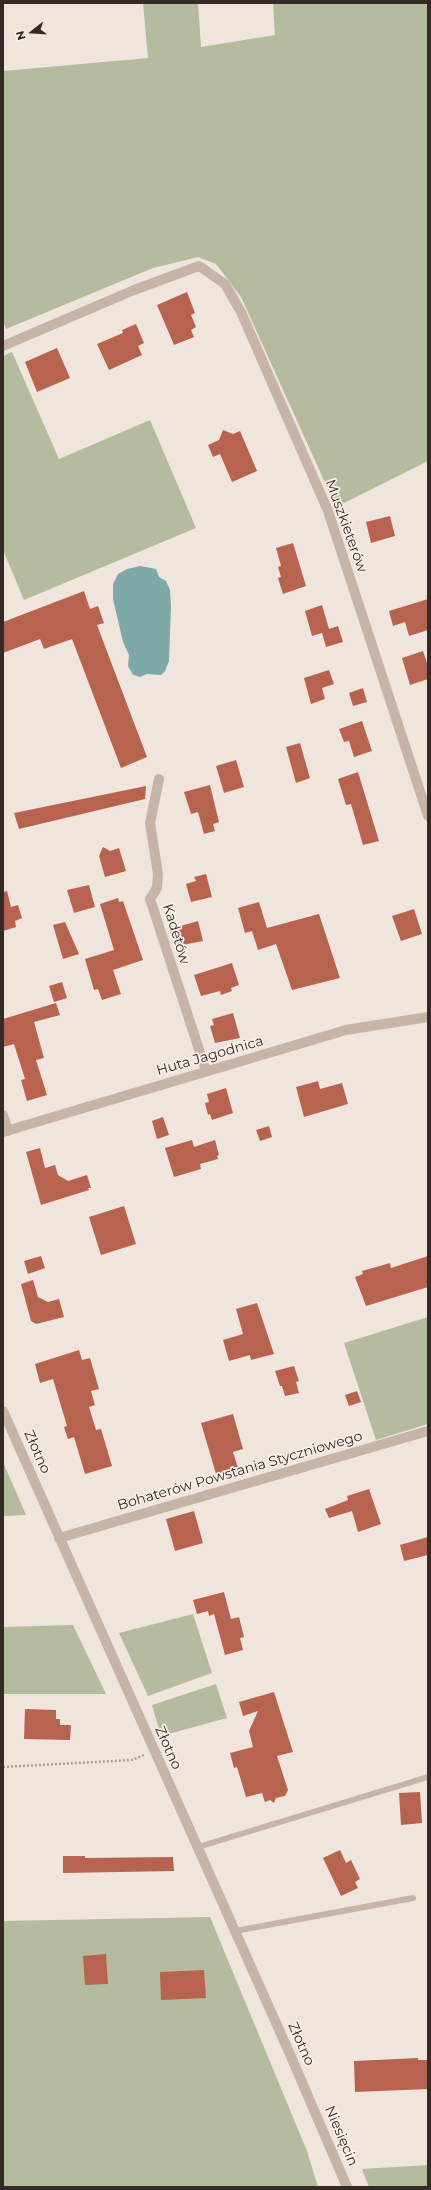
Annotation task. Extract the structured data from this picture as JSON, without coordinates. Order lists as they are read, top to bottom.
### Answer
{
  "streets": {
    "street": [
      "Muszkieterów",
      "Kadetów",
      "Huta Jagodnica",
      "Złotno",
      "Bohaterów Powstania Styczniowego",
      "Niesięcin"
    ]
  },
  "crossings": [
    ["Kadetów", "Huta Jagodnica"],
    ["Złotno", "Bohaterów Powstania Styczniowego"],
    ["Złotno", "Niesięcin"]
  ],
  "north": "left"
}
